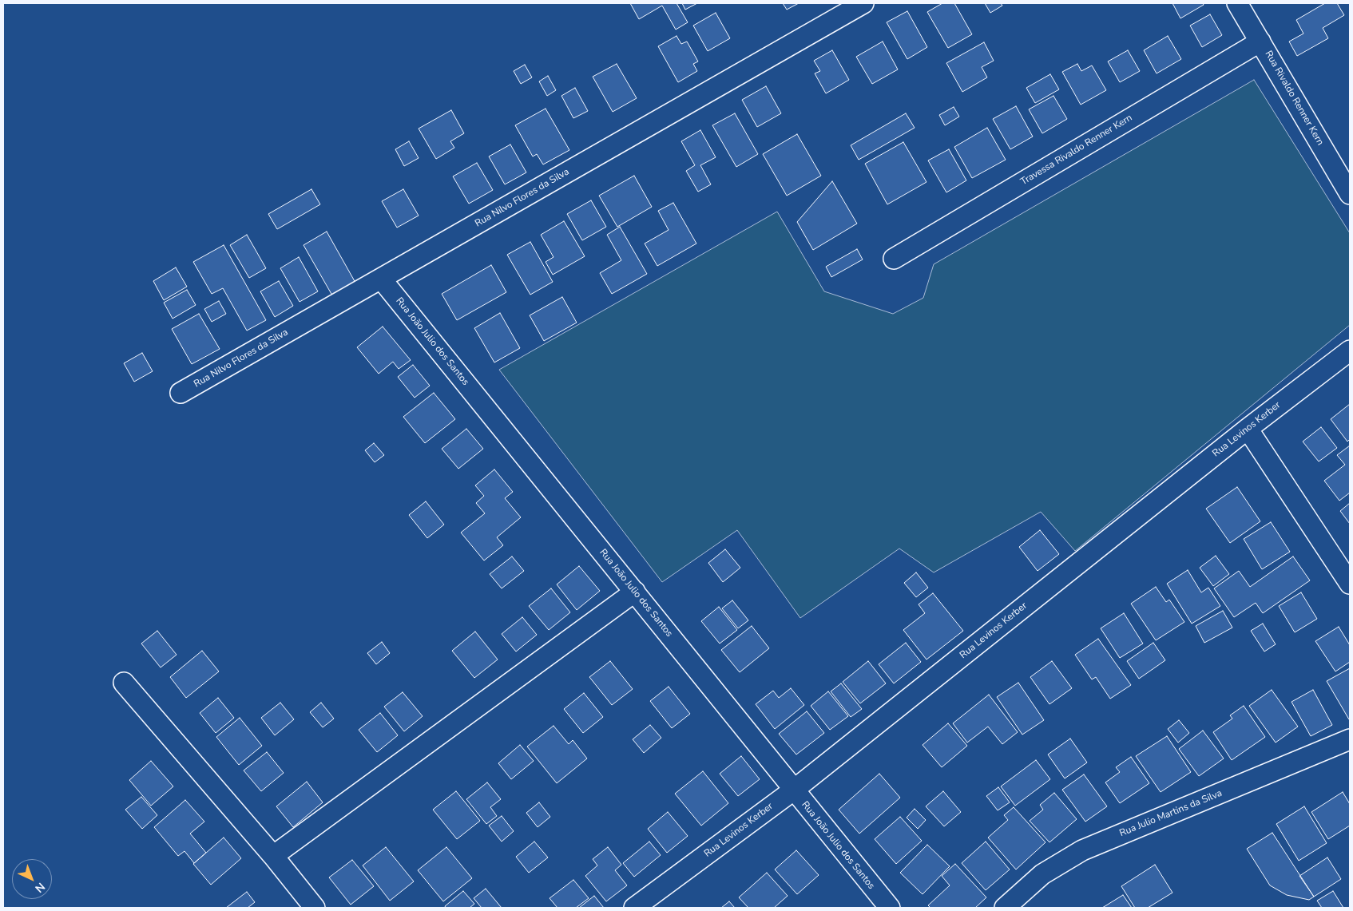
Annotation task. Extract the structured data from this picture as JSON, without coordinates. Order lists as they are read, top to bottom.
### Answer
{
  "streets": {
    "street": [
      "Rua Rivaldo Renner Kern",
      "Travessa Rivaldo Renner Kern",
      "Rua Nilvo Flores da Silva",
      "Rua João Julio dos Santos",
      "Rua Levinos Kerber",
      "Rua Julio Martins da Silva"
    ]
  },
  "crossings": [
    ["Rua Rivaldo Renner Kern", "Travessa Rivaldo Renner Kern"],
    ["Rua Nilvo Flores da Silva", "Rua João Julio dos Santos"],
    ["Rua João Julio dos Santos", "Rua Levinos Kerber"]
  ],
  "north": "bottom right"
}
